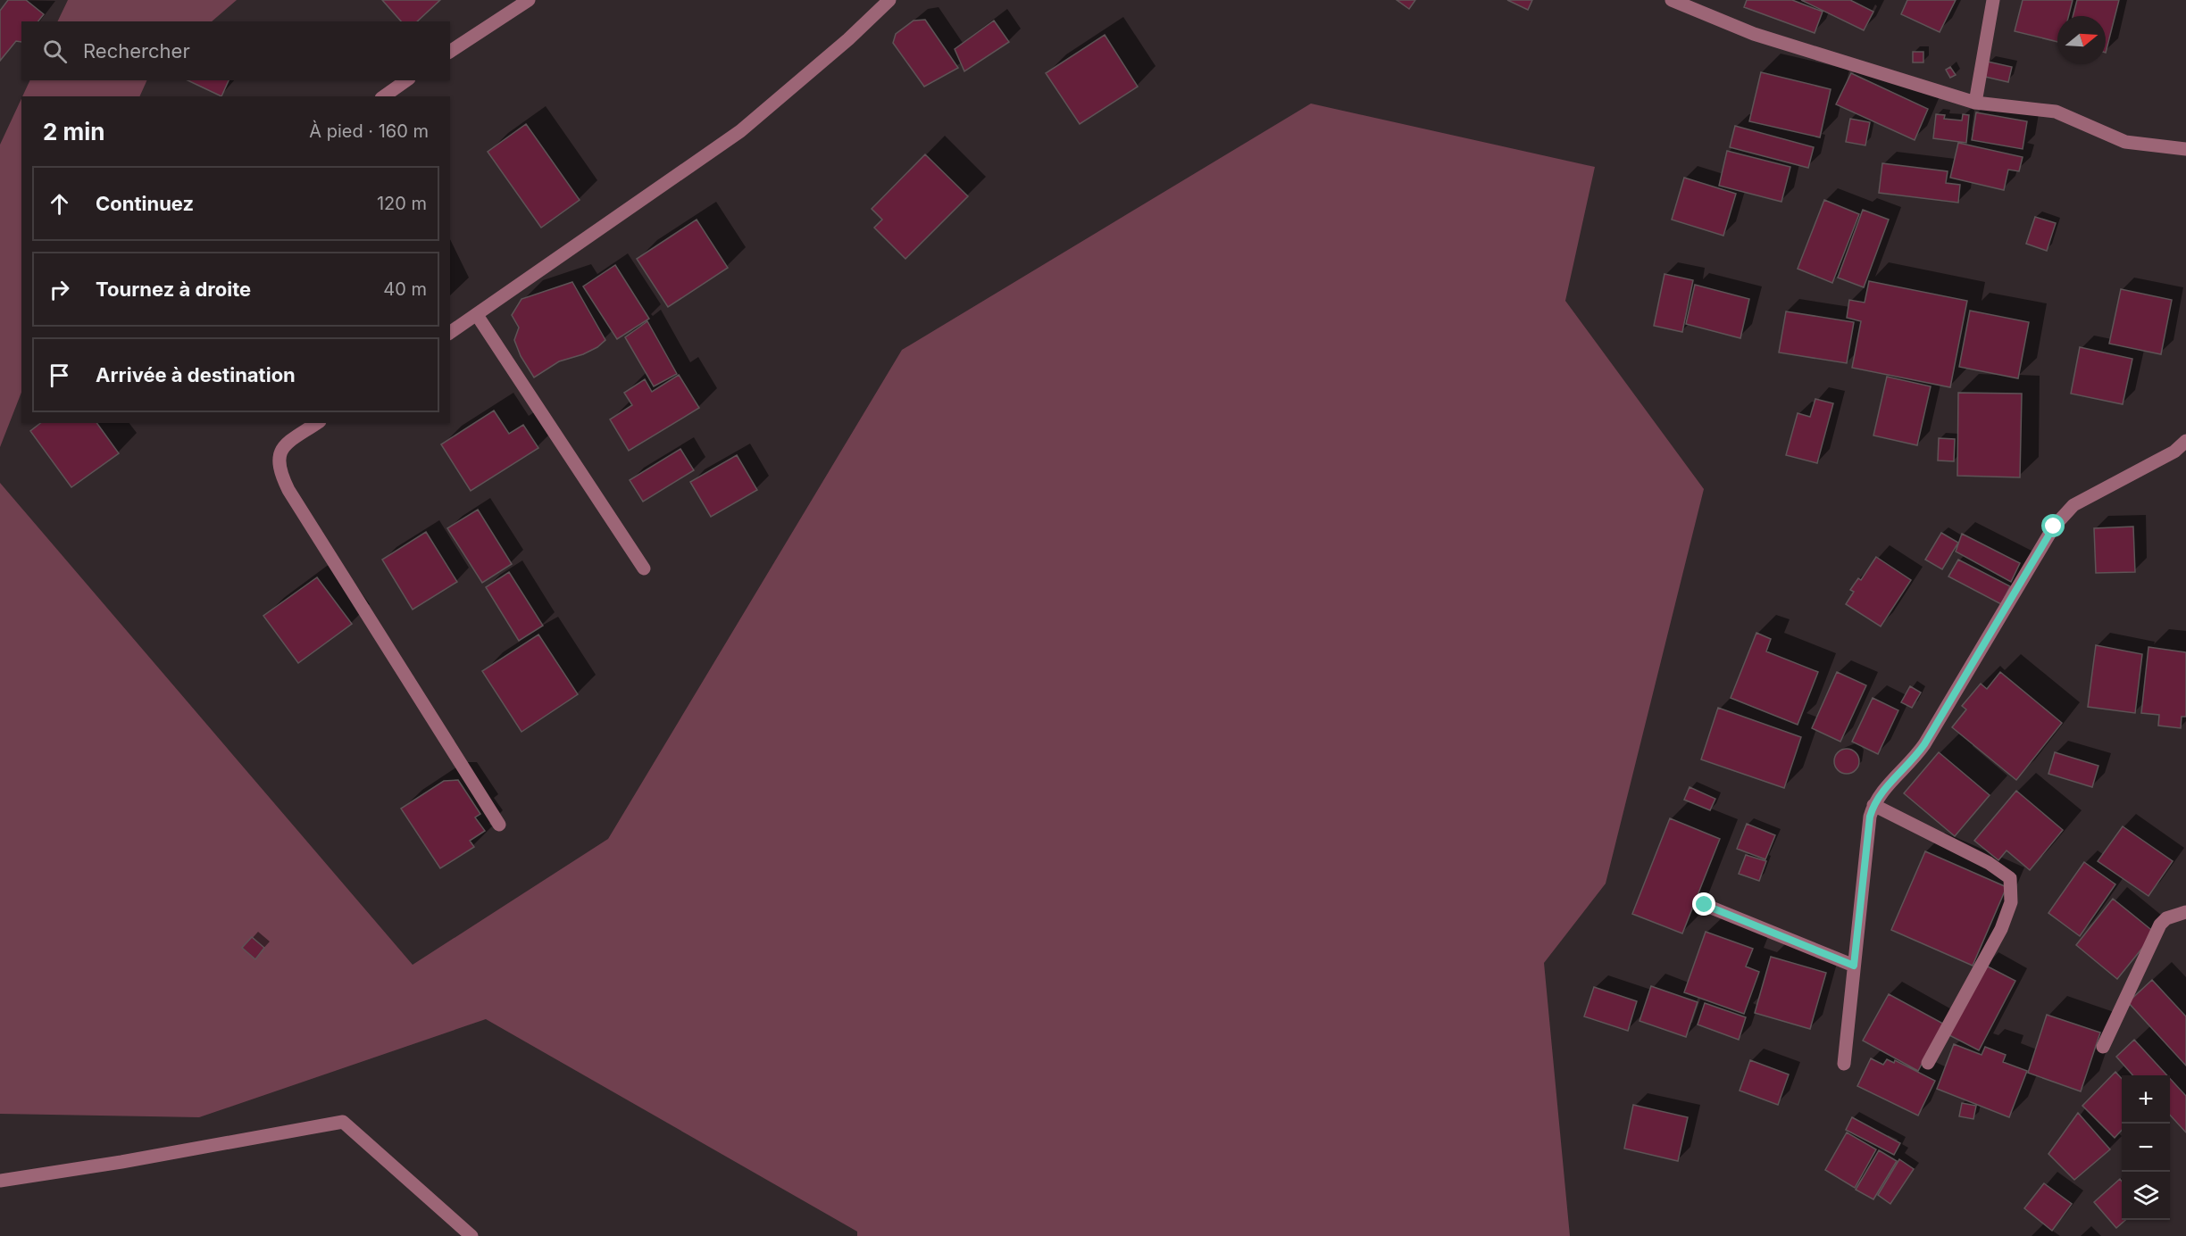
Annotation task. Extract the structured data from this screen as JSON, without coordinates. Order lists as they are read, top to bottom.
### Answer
{
  "north": "right",
  "page": {
    "search": "Rechercher",
    "heading": ["2 min", "À pied · 160 m"],
    "list": [
      ["Continuez", "120 m"],
      ["Tournez à droite", "40 m"],
      "Arrivée à destination"
    ],
    "map_buttons": ["+", "−"]
  }
}
